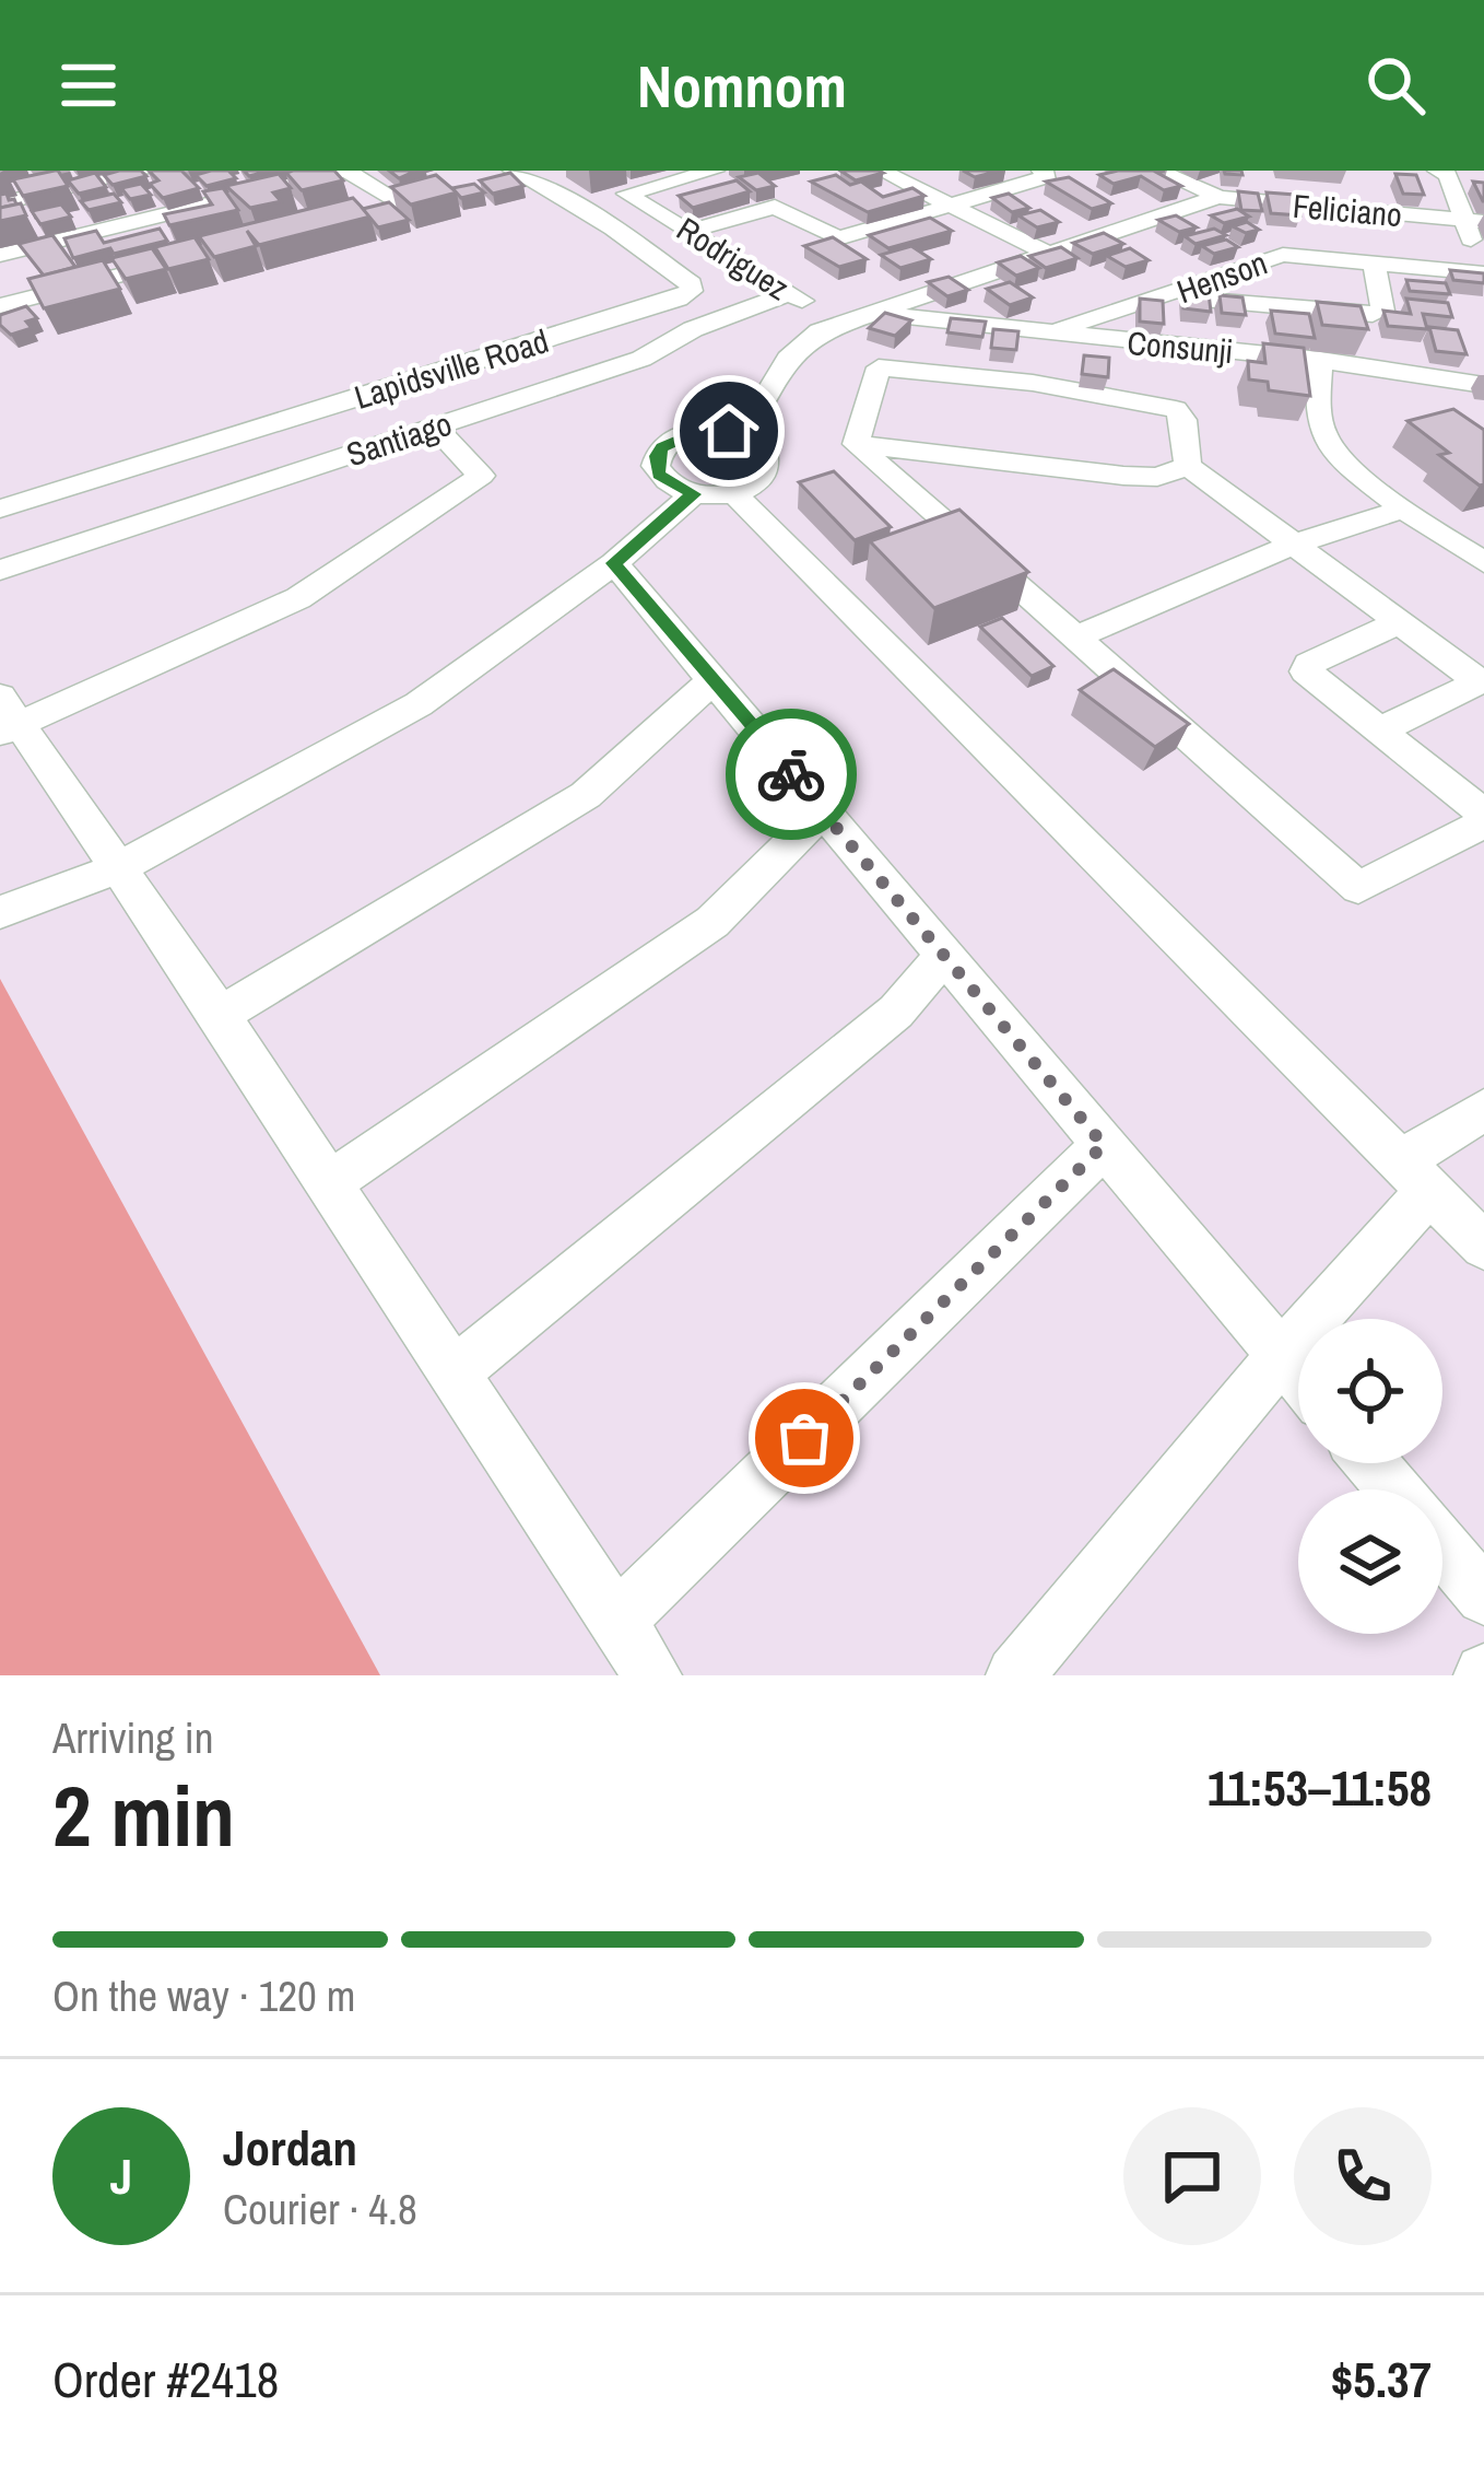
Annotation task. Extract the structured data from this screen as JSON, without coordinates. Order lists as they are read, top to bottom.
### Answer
{
  "streets": {
    "street": [
      "Feliciano",
      "Rodriguez",
      "Henson",
      "Consunji",
      "Lapidsville Road",
      "Santiago"
    ]
  },
  "crossings": [
    ["Feliciano", "Rodriguez"],
    ["Feliciano", "Consunji"],
    ["Rodriguez", "Santiago"],
    ["Henson", "Consunji"]
  ],
  "page": {
    "header": "Nomnom",
    "heading": ["2 min", "Arriving in", "11:53–11:58"],
    "panel": [
      "Jordan",
      "Courier · 4.8",
      "Order #2418",
      "$5.37"
    ],
    "bar": "On the way · 120 m",
    "round": "J"
  }
}
